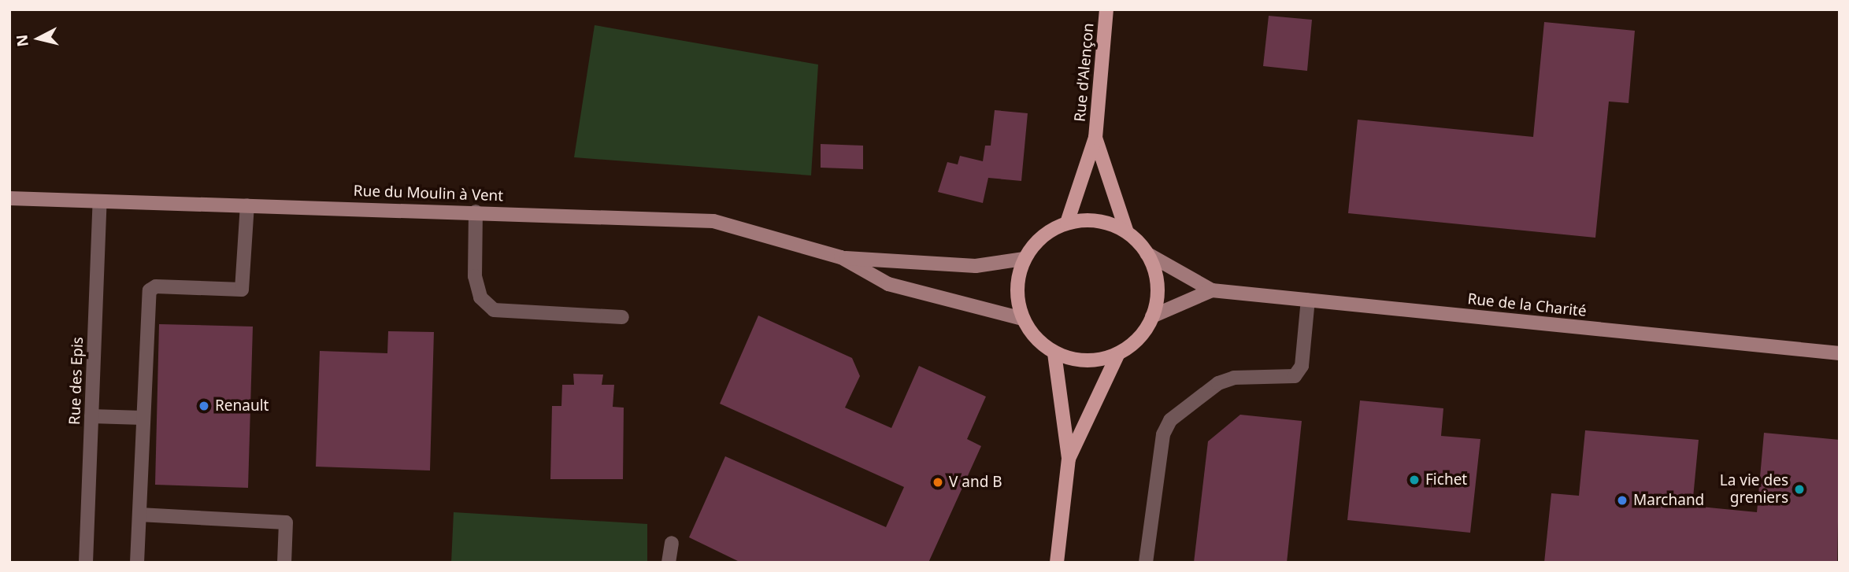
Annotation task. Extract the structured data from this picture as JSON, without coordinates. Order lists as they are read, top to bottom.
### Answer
{
  "streets": {
    "main road": ["Rue d'Alençon", "Rue du Moulin à Vent", "Rue de la Charité"],
    "street": ["Rue des Epis"]
  },
  "crossings": [
    ["Rue d'Alençon", "Rue du Moulin à Vent"],
    ["Rue d'Alençon", "Rue de la Charité"],
    ["Rue du Moulin à Vent", "Rue de la Charité"],
    ["Rue du Moulin à Vent", "Rue des Epis"]
  ],
  "places": [
    "Renault",
    "Fichet",
    "V and B",
    "La vie des greniers",
    "Marchand"
  ],
  "north": "left"
}
